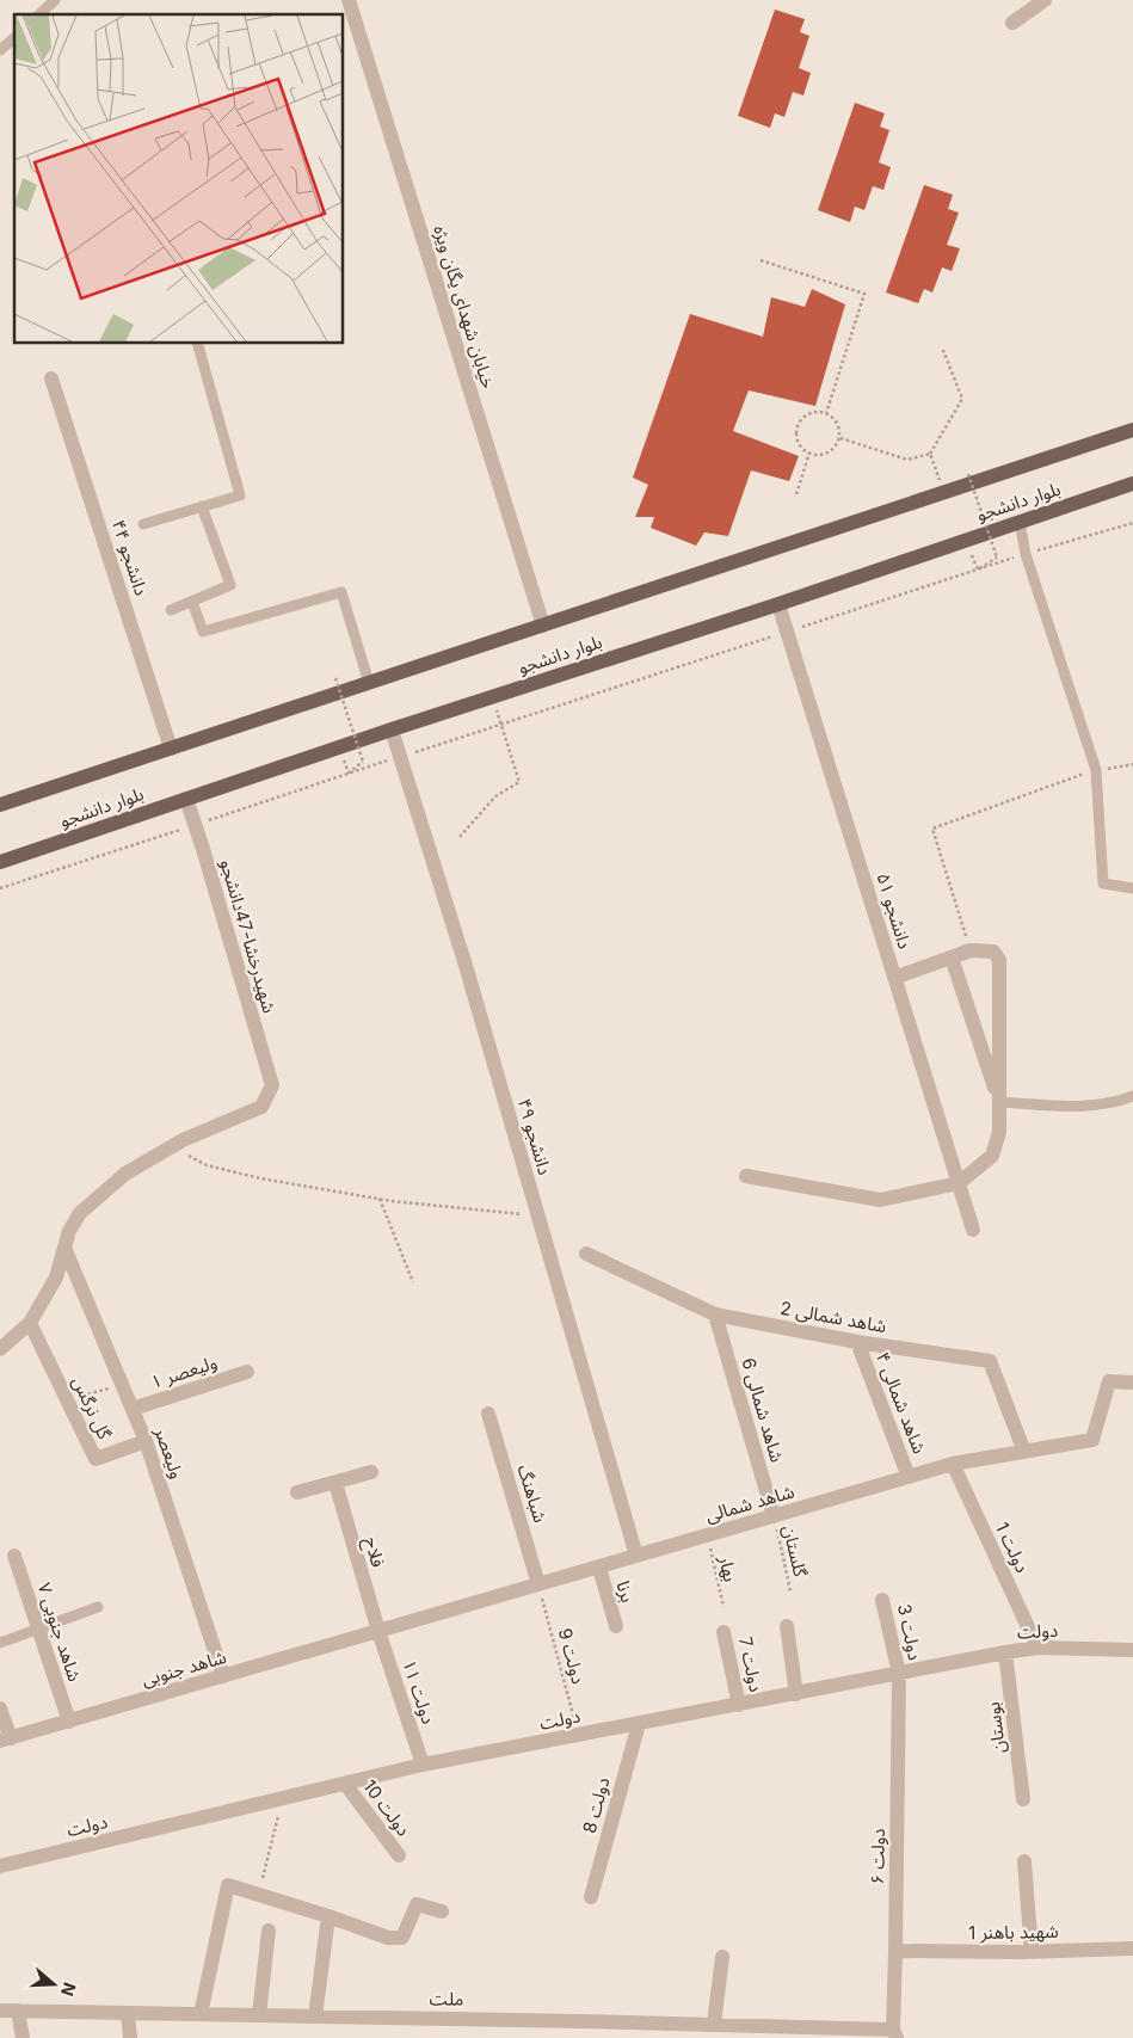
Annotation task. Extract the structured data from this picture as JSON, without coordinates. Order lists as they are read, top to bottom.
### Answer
{
  "streets": {
    "main road": ["بلوار دانشجو"],
    "street": [
      "خیابان شهدای یگان ویژه",
      "دانشجو ۴۴",
      "دانشجو ۵۱",
      "شهیدرخشا-47دانشجو",
      "دانشجو ۴۹",
      "شاهد شمالی 2",
      "ولیعصر ۱",
      "شاهد شمالی ۴",
      "گل نرگس",
      "شاهد شمالی 6",
      "ولیعصر",
      "شباهنگ",
      "شاهد شمالی",
      "دولت 1",
      "فلاح",
      "برنا",
      "دولت",
      "شاهد جنوبی ۷",
      "دولت 3",
      "دولت 7",
      "شاهد جنوبی",
      "دولت ۱۱",
      "بوستان",
      "دولت 8",
      "دولت 10",
      "دولت ۶",
      "شهید باهنر 1",
      "ملت"
    ],
    "path": ["گلستان", "بهار", "دولت 9"]
  },
  "crossings": [
    ["خیابان شهدای یگان ویژه", "بلوار دانشجو"],
    ["بلوار دانشجو", "دانشجو ۴۴"],
    ["بلوار دانشجو", "دانشجو ۵۱"],
    ["بلوار دانشجو", "شهیدرخشا-47دانشجو"],
    ["بلوار دانشجو", "دانشجو ۴۹"],
    ["دانشجو ۴۹", "شاهد شمالی"],
    ["شاهد شمالی 2", "شاهد شمالی ۴"],
    ["شاهد شمالی 2", "شاهد شمالی 6"],
    ["شاهد شمالی 2", "شاهد شمالی"],
    ["ولیعصر ۱", "ولیعصر"],
    ["شاهد شمالی ۴", "شاهد شمالی"],
    ["گل نرگس", "ولیعصر"],
    ["شاهد شمالی 6", "شاهد شمالی"],
    ["شاهد شمالی 6", "گلستان"],
    ["ولیعصر", "شاهد جنوبی"],
    ["شباهنگ", "شاهد شمالی"],
    ["شباهنگ", "دولت 9"],
    ["شاهد شمالی", "دولت 1"],
    ["شاهد شمالی", "گلستان"],
    ["شاهد شمالی", "فلاح"],
    ["شاهد شمالی", "بهار"],
    ["شاهد شمالی", "برنا"],
    ["شاهد شمالی", "دولت 9"],
    ["شاهد شمالی", "شاهد جنوبی"],
    ["شاهد شمالی", "دولت ۱۱"],
    ["دولت 1", "دولت"],
    ["فلاح", "شاهد جنوبی"],
    ["فلاح", "دولت ۱۱"],
    ["دولت", "دولت 3"],
    ["دولت", "دولت 9"],
    ["دولت", "دولت 7"],
    ["دولت", "دولت ۱۱"],
    ["دولت", "بوستان"],
    ["دولت", "دولت 8"],
    ["دولت", "دولت 10"],
    ["دولت", "دولت ۶"],
    ["شاهد جنوبی ۷", "شاهد جنوبی"],
    ["دولت 3", "دولت ۶"],
    ["شاهد جنوبی", "دولت ۱۱"],
    ["دولت ۶", "شهید باهنر 1"],
    ["دولت ۶", "ملت"]
  ],
  "north": "right"
}
